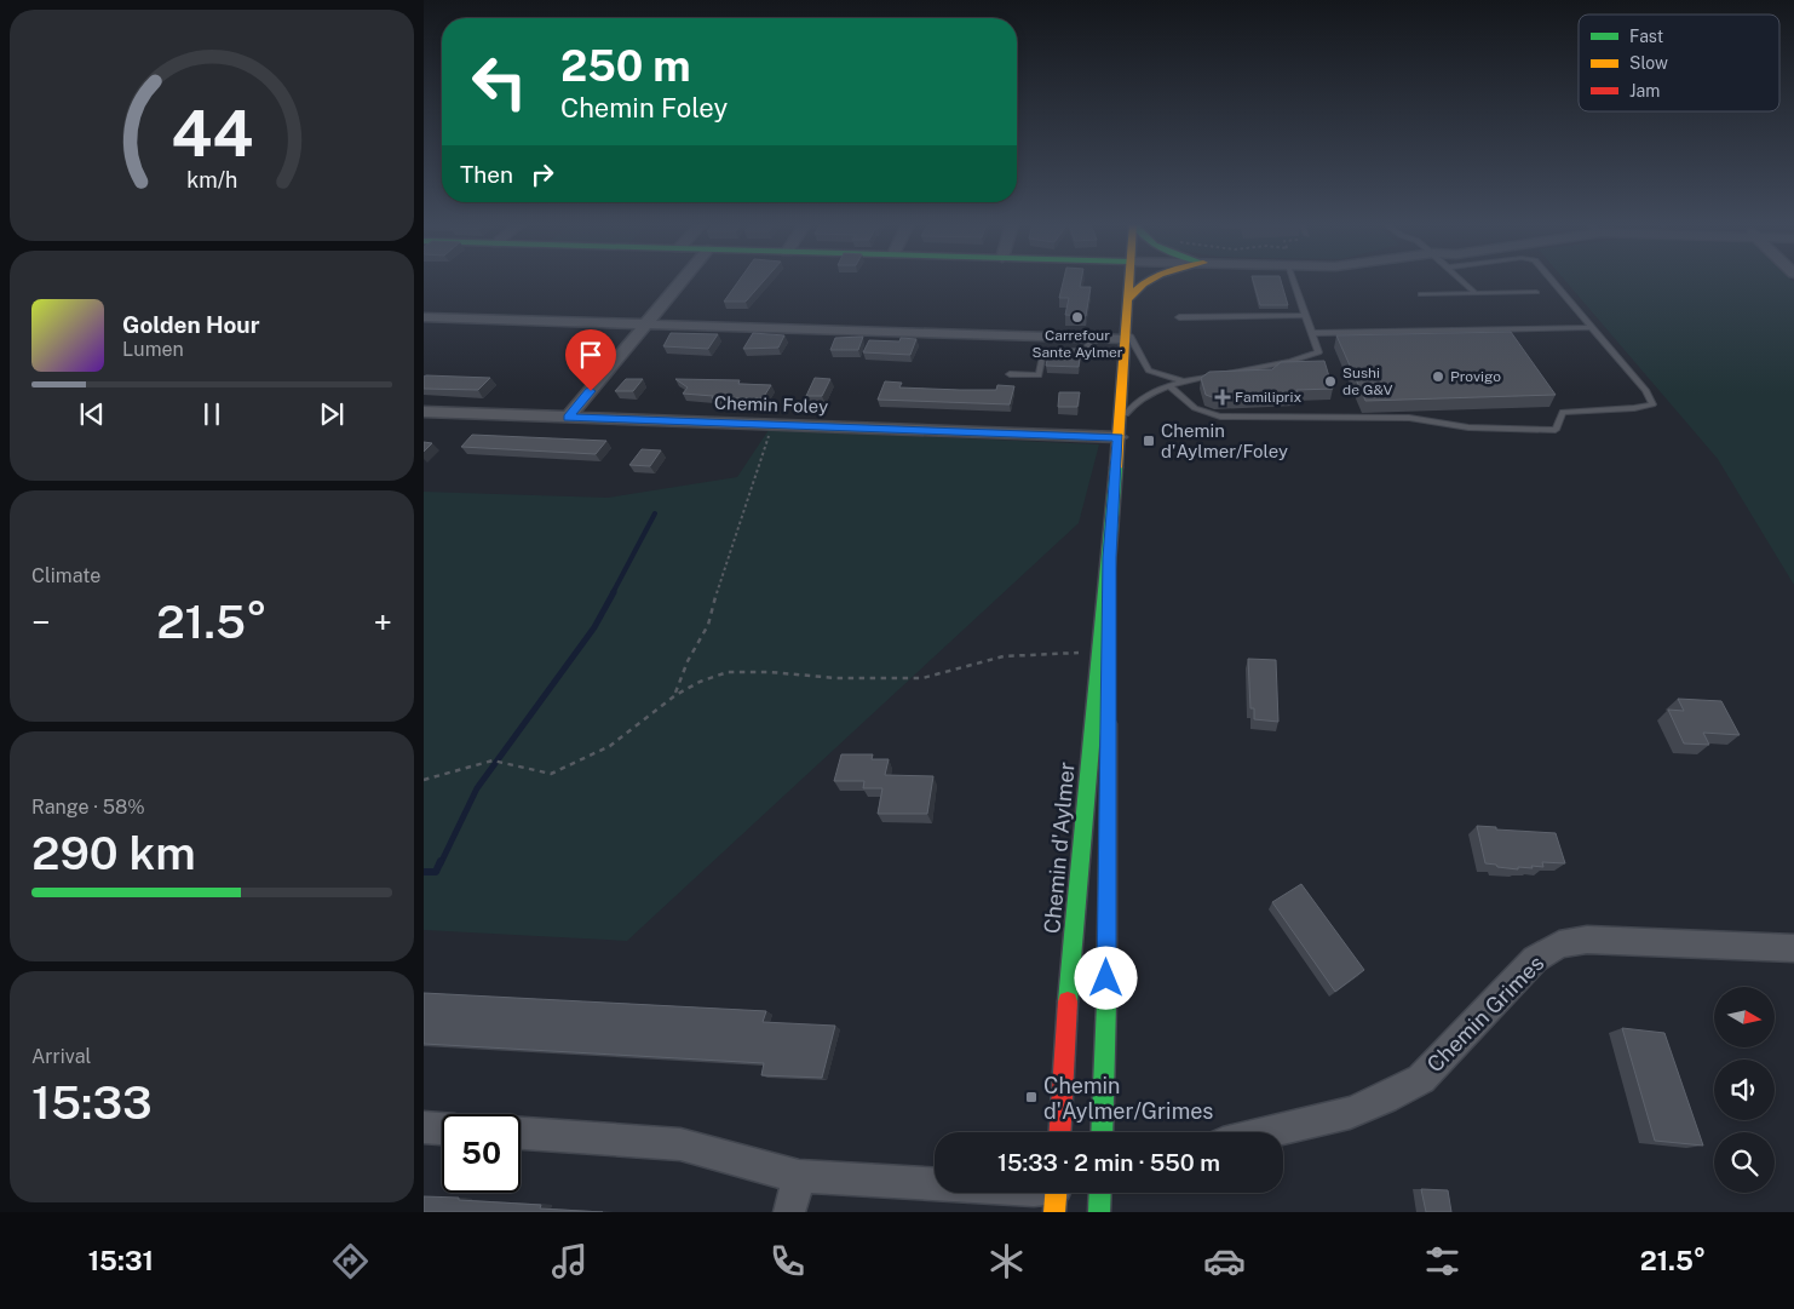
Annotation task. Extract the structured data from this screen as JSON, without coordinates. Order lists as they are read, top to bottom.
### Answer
{
  "streets": {
    "main road": ["Chemin d'Aylmer"],
    "street": ["Chemin Foley", "Chemin Grimes"]
  },
  "crossings": [
    ["Chemin Foley", "Chemin d'Aylmer"]
  ],
  "places": {
    "other": ["Carrefour Sante Aylmer", "Provigo", "Sushi de G&V"],
    "health": ["Familiprix"],
    "transit": ["Chemin d'Aylmer/Foley", "Chemin d'Aylmer/Grimes"]
  },
  "legend": ["Fast", "Slow", "Jam"],
  "north": "right",
  "page": {
    "turn": ["250 m", "Chemin Foley"],
    "then": "Then",
    "song": ["Golden Hour", "Lumen"],
    "tile": [
      "Climate",
      ["Range · 58%", "290 km"],
      ["Arrival", "15:33"]
    ],
    "heat": ["−", "21.5°", "+"],
    "limit": "50",
    "trip": "15:33 · 2 min · 550 m",
    "tabs": ["15:31", "21.5°"],
    "gauge": ["44", "km/h"]
  }
}
